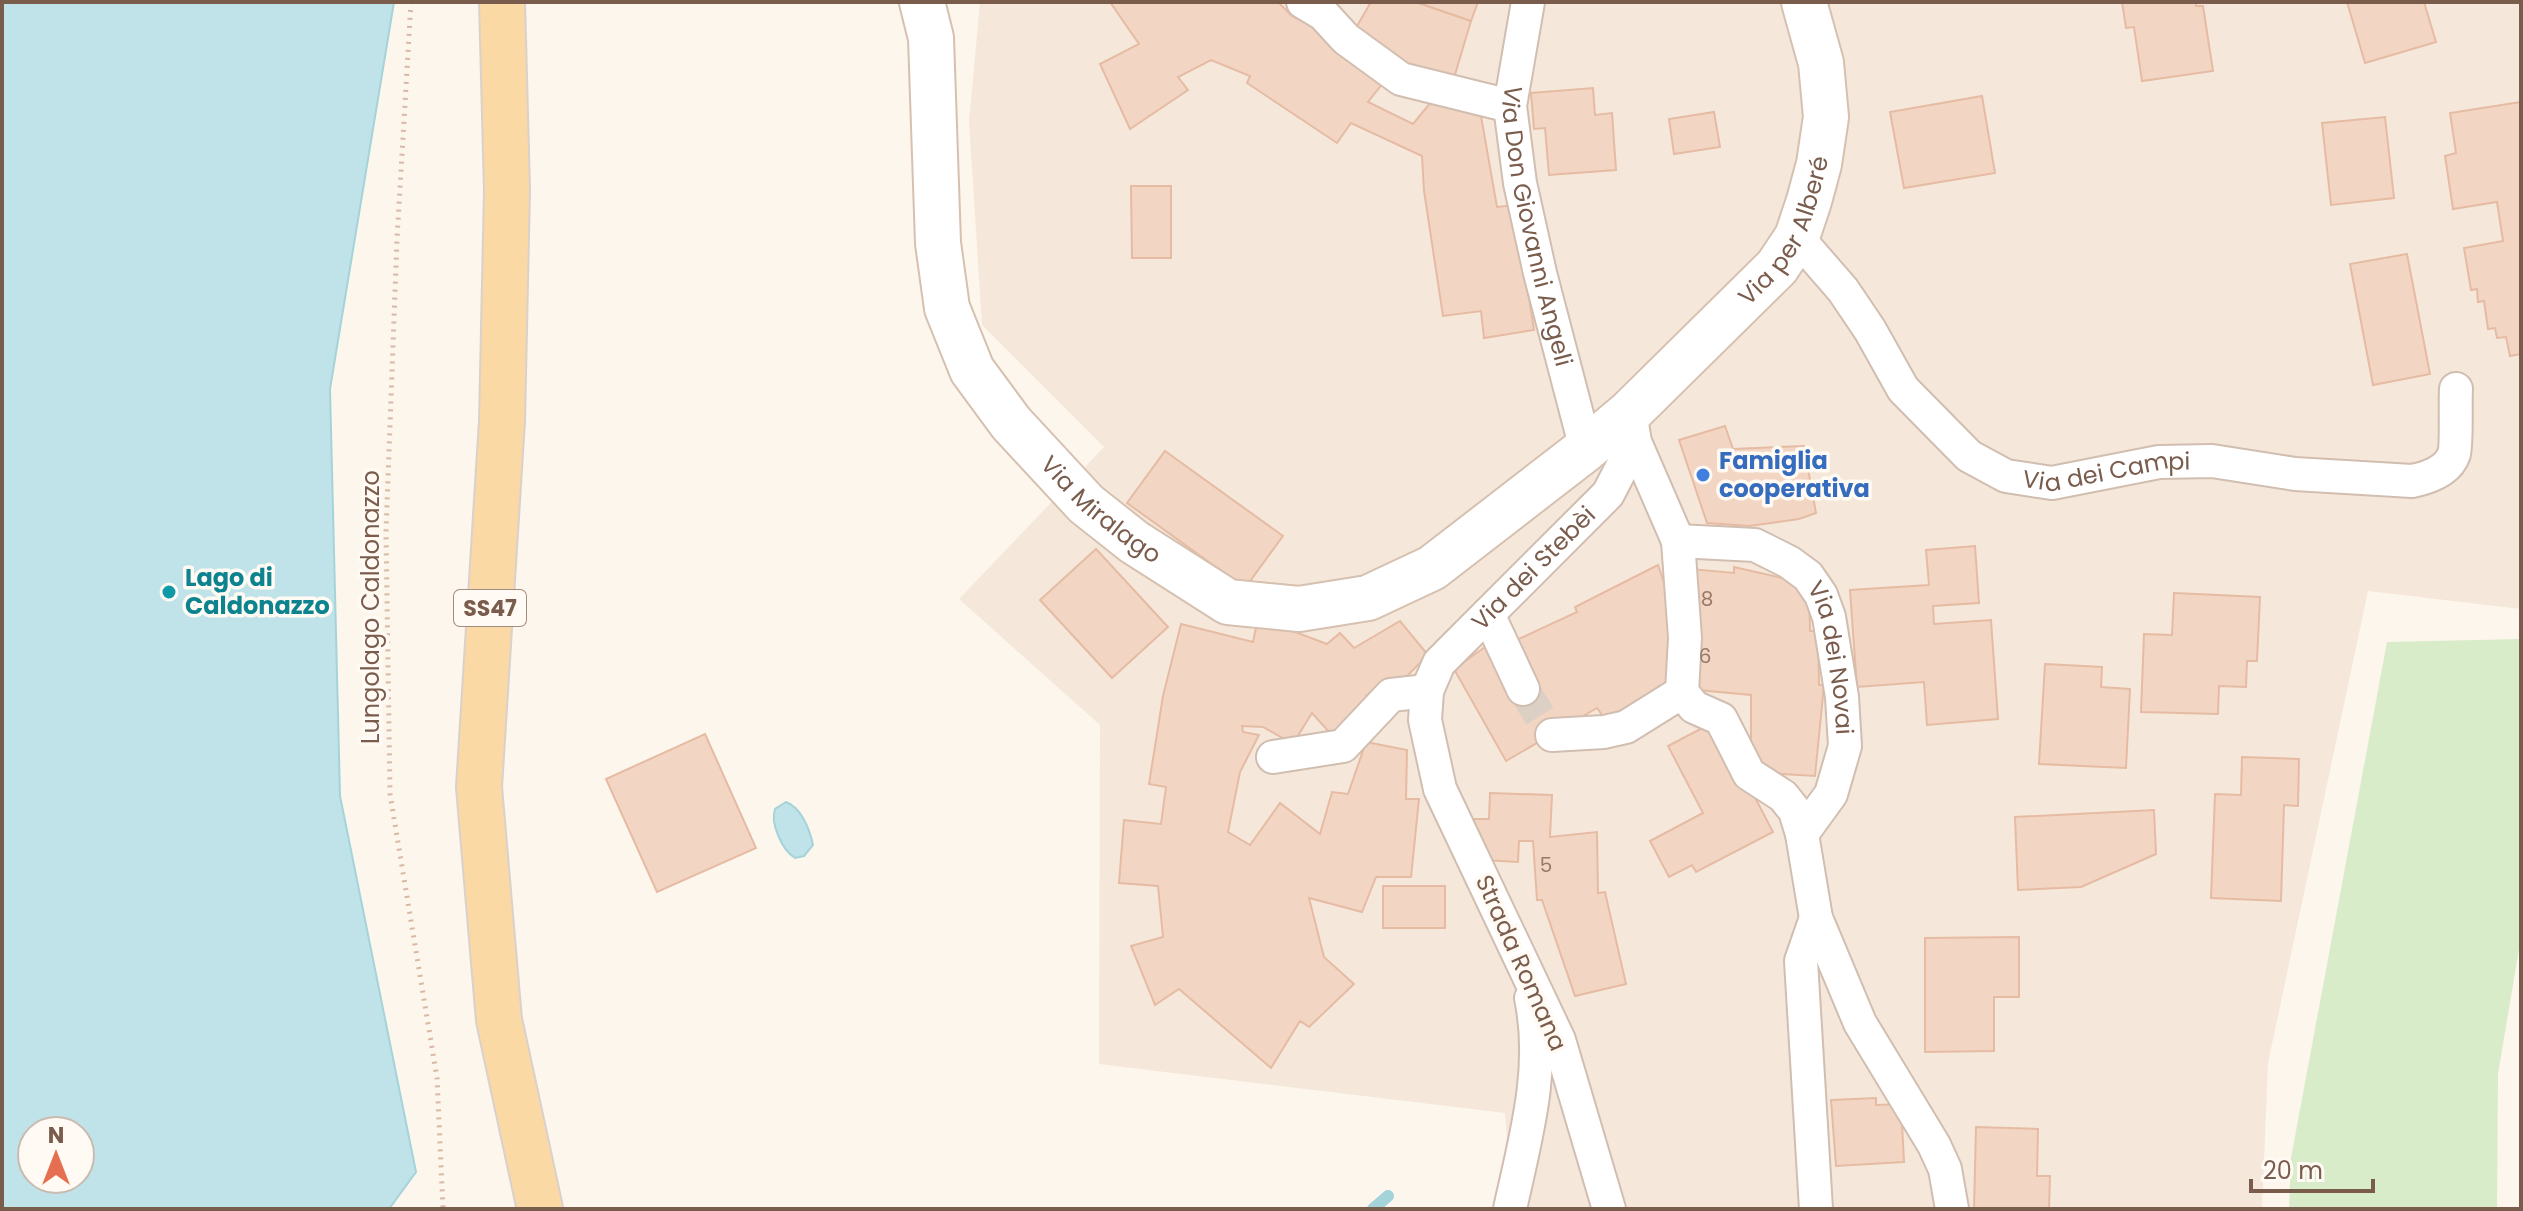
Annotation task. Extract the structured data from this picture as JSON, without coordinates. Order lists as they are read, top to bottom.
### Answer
{
  "streets": {
    "main road": ["SS47"],
    "street": [
      "Via Don Giovanni Angeli",
      "Via per Alberé",
      "Via dei Campi",
      "Via Miralago",
      "Via dei Stebèi",
      "Via dei Novai",
      "Strada Romana"
    ],
    "path": ["Lungolago Caldonazzo"]
  },
  "crossings": [
    ["Via Don Giovanni Angeli", "Via per Alberé"],
    ["Via Don Giovanni Angeli", "Via Miralago"],
    ["Via per Alberé", "Via dei Campi"],
    ["Via per Alberé", "Via Miralago"],
    ["Via per Alberé", "Via dei Stebèi"],
    ["Via dei Stebèi", "Strada Romana"]
  ],
  "places": ["Famiglia cooperativa", "Lago di Caldonazzo"],
  "house_numbers": ["8", "6", "5"],
  "scale_bar": "20 m",
  "north": "top"
}
